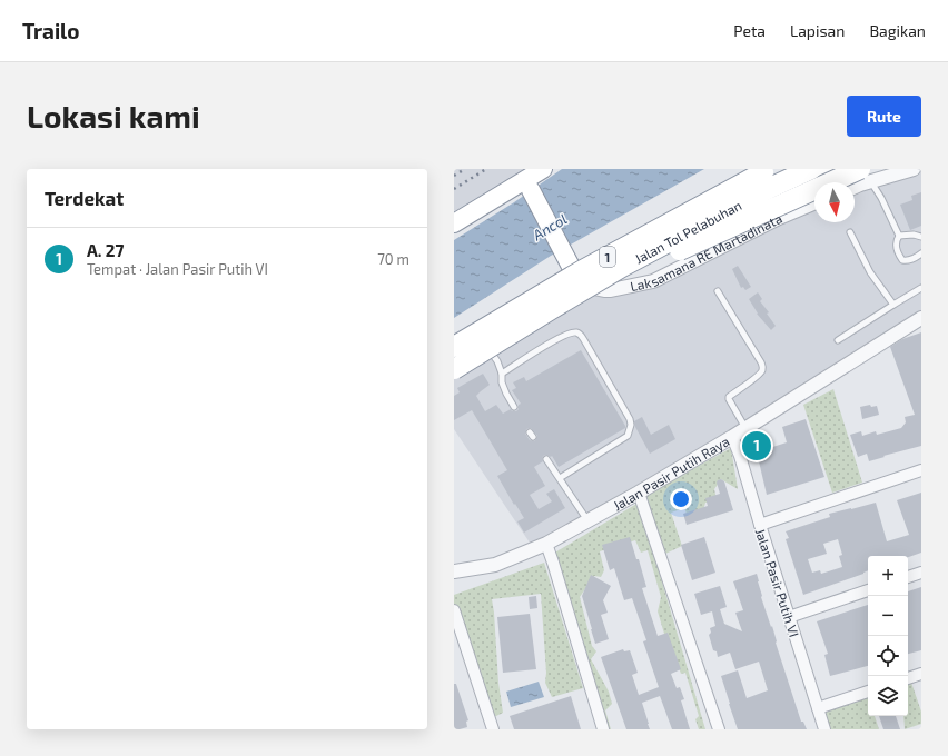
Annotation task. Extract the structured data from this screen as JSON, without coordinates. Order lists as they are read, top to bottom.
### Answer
{
  "streets": {
    "highway": ["Jalan Tol Pelabuhan", "1"],
    "street": ["Laksamana RE Martadinata", "Jalan Pasir Putih Raya", "Jalan Pasir Putih VI"]
  },
  "crossings": [
    ["Laksamana RE Martadinata", "1"],
    ["Jalan Pasir Putih Raya", "Jalan Pasir Putih VI"]
  ],
  "water": ["Ancol"],
  "north": "bottom",
  "page": {
    "header": "Trailo",
    "nav": ["Peta", "Lapisan", "Bagikan"],
    "buttons": "Rute",
    "title": "Lokasi kami",
    "heading": "Terdekat",
    "list": [
      {
        "mark": "1",
        "name": "A. 27",
        "note": "Tempat · Jalan Pasir Putih VI",
        "value": "70 m"
      }
    ],
    "pins": "1",
    "map_buttons": ["+", "−"]
  }
}
